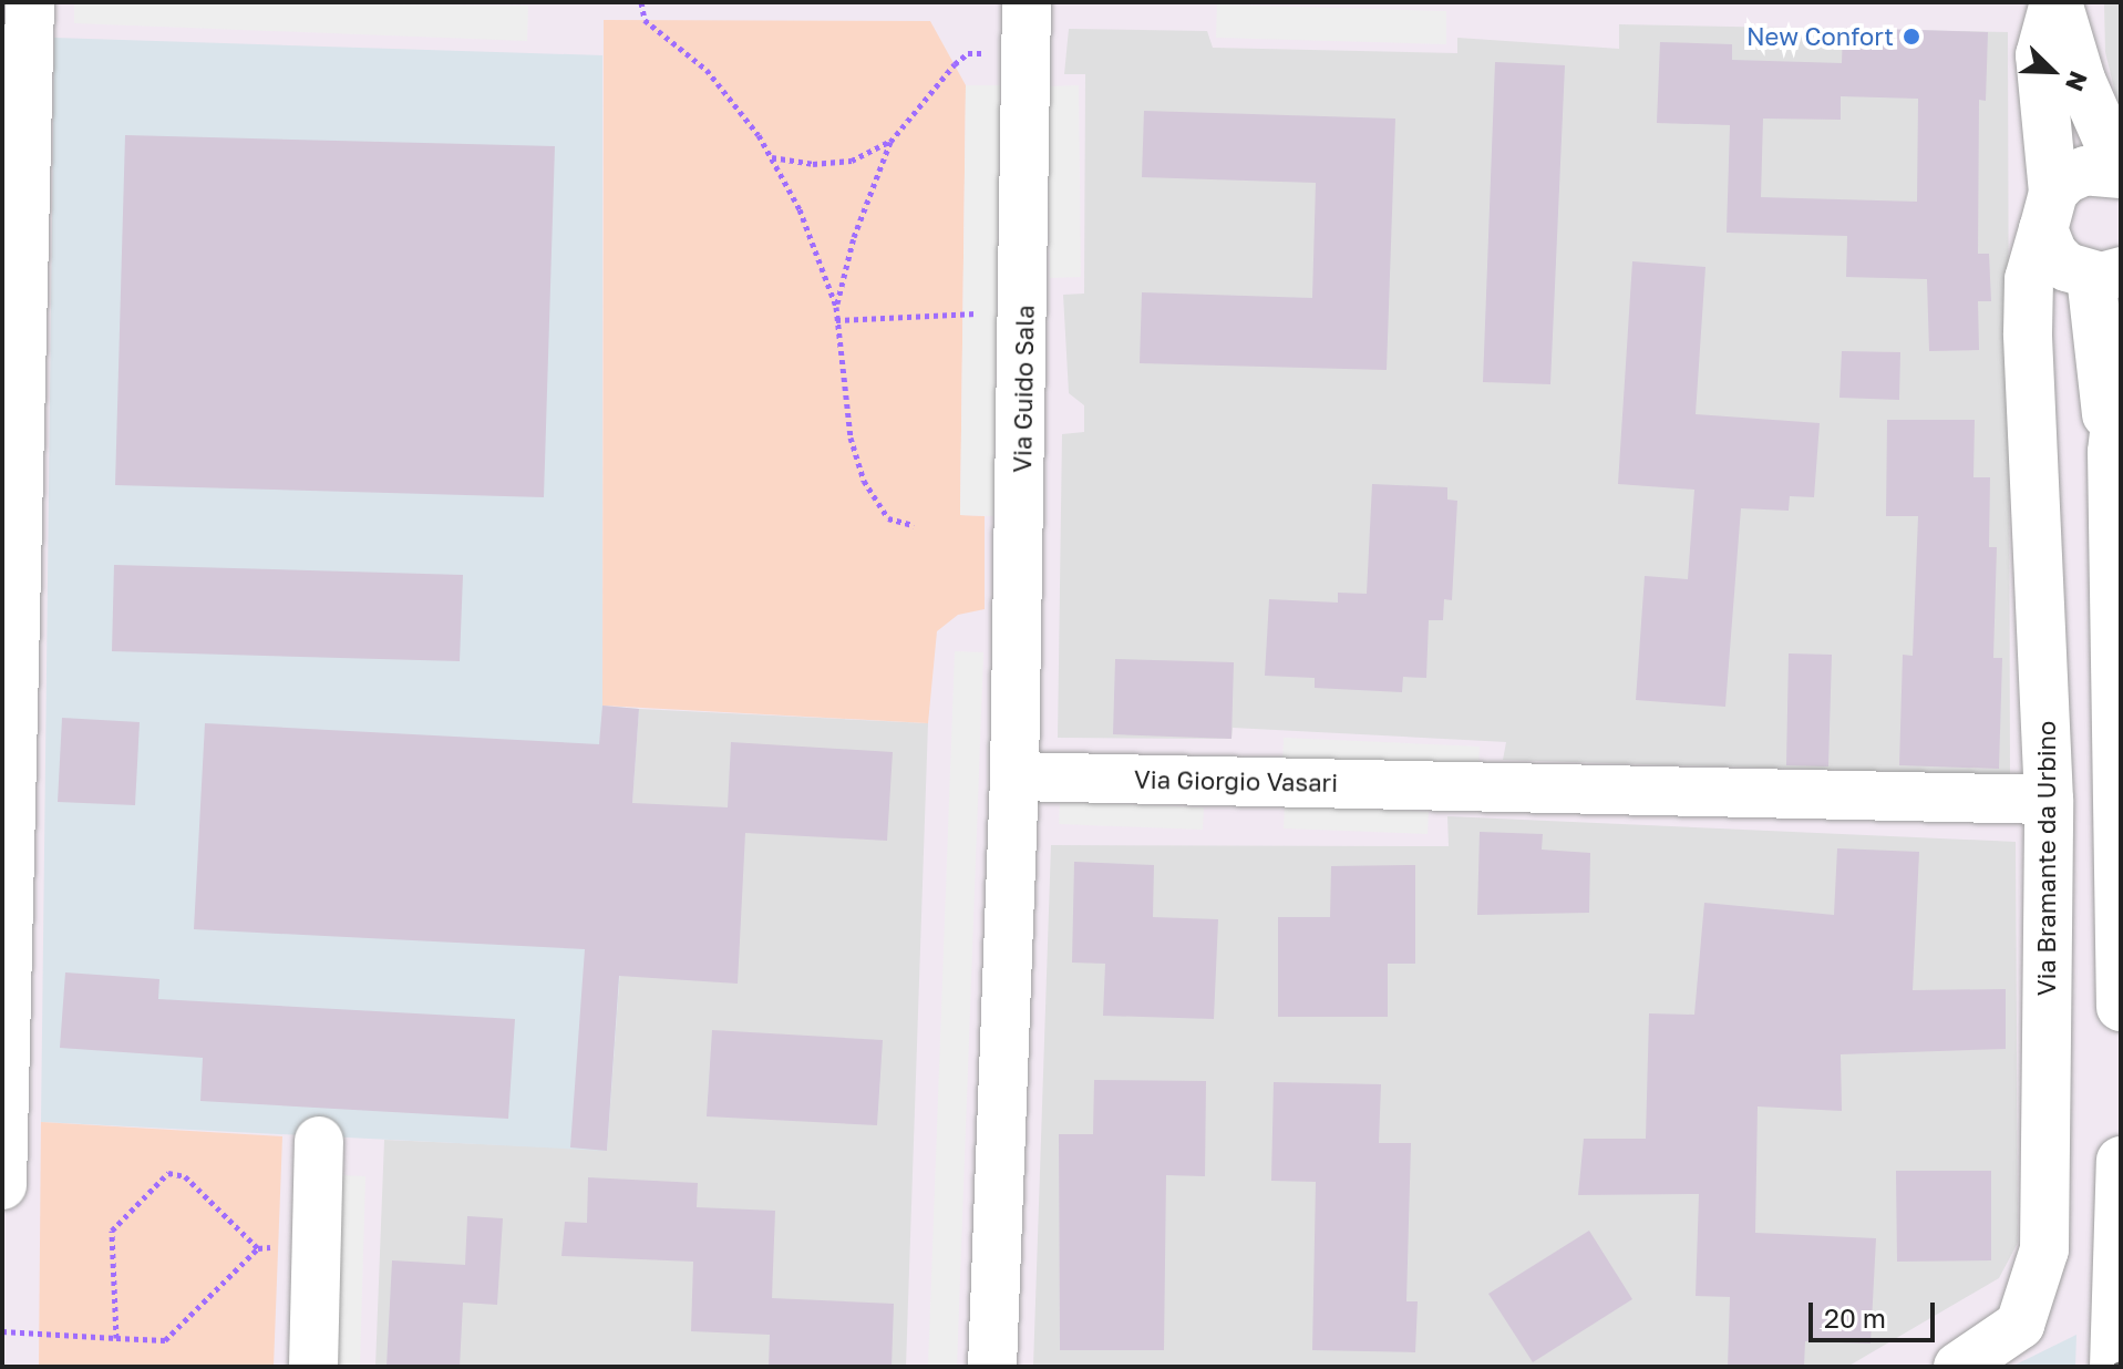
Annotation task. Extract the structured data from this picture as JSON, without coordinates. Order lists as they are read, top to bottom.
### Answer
{
  "streets": {
    "street": ["Via Guido Sala", "Via Giorgio Vasari", "Via Bramante da Urbino"]
  },
  "crossings": [
    ["Via Guido Sala", "Via Giorgio Vasari"],
    ["Via Giorgio Vasari", "Via Bramante da Urbino"]
  ],
  "places": ["New Confort"],
  "scale_bar": "20 m",
  "north": "bottom right"
}
